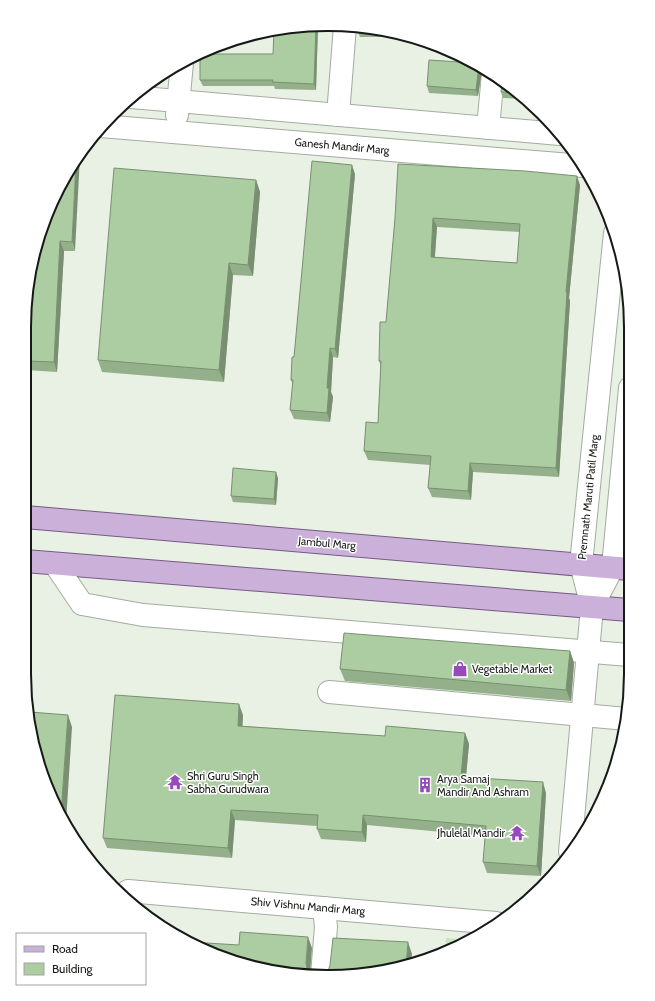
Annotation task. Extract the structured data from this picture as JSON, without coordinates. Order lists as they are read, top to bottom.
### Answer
{
  "streets": {
    "main road": ["Jambul Marg"],
    "street": ["Ganesh Mandir Marg", "Premnath Maruti Patil Marg", "Shiv Vishnu Mandir Marg"]
  },
  "crossings": [
    ["Premnath Maruti Patil Marg", "Jambul Marg"]
  ],
  "places": {
    "shop": ["Vegetable Market"],
    "temple": ["Shri Guru Singh Sabha Gurudwara", "Jhulelal Mandir"],
    "building": ["Arya Samaj Mandir And Ashram"]
  },
  "legend": ["Road", "Building"]
}
